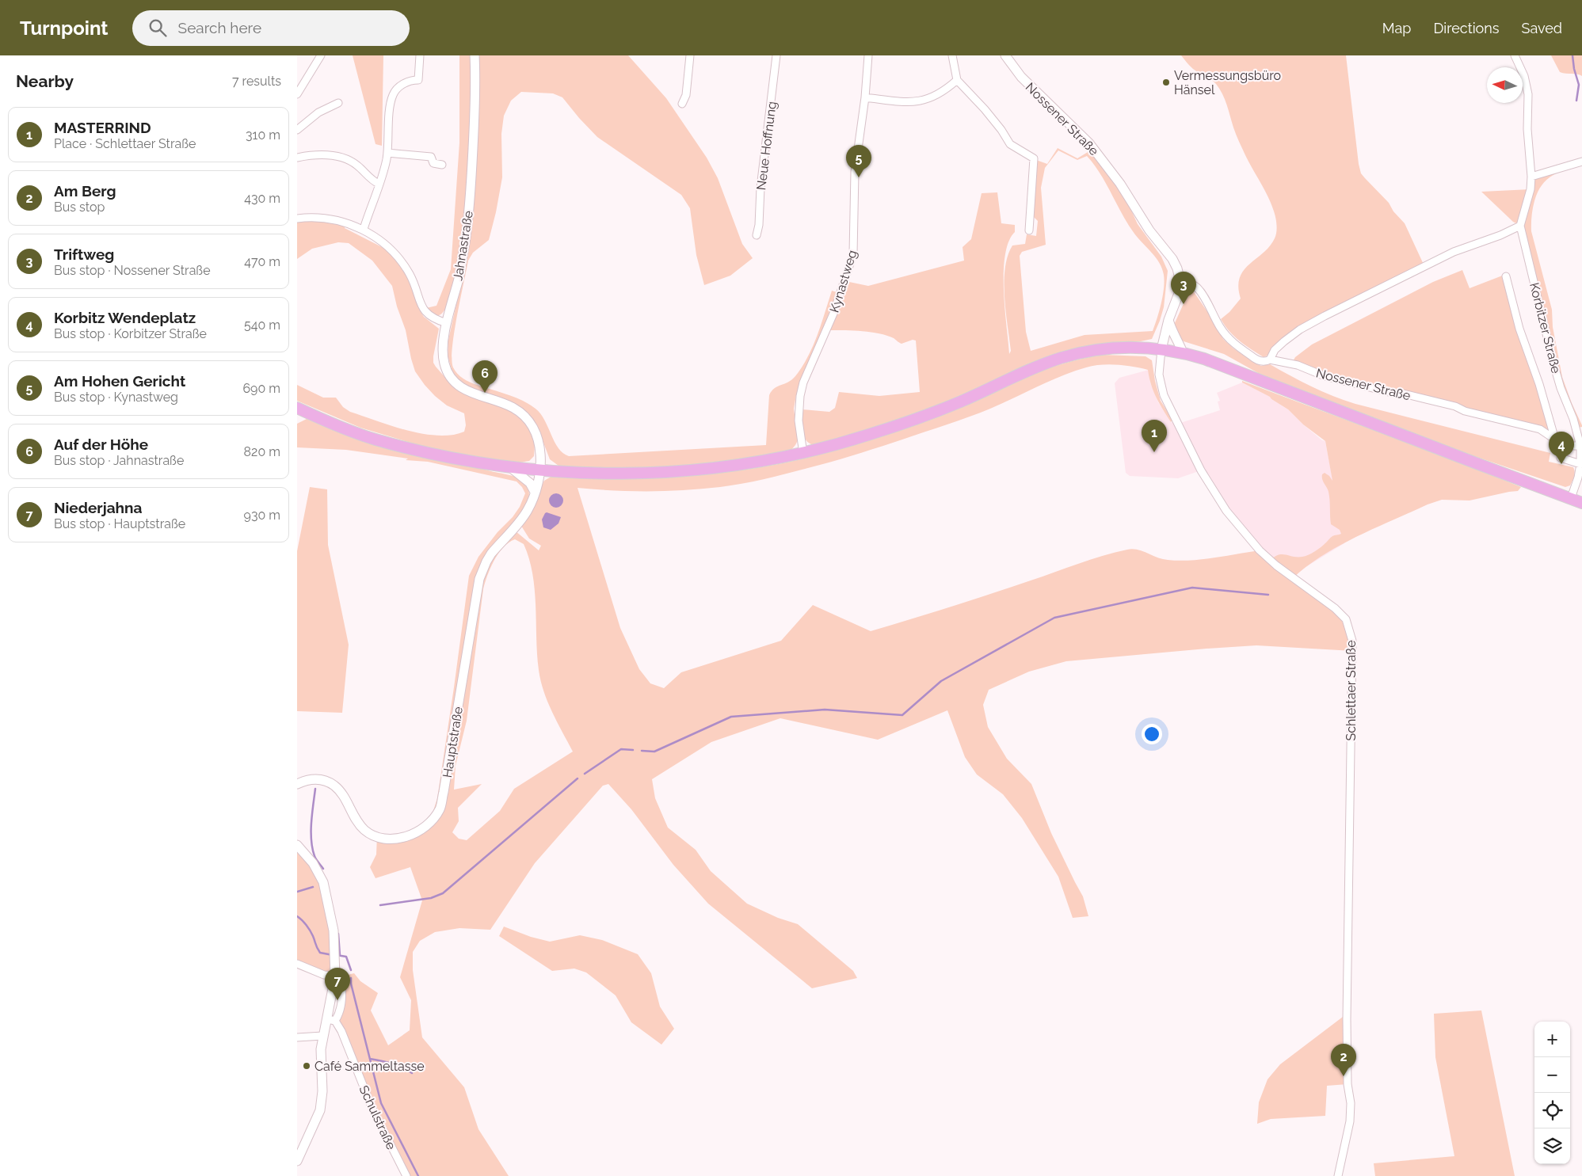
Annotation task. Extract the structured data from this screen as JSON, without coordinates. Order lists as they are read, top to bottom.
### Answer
{
  "streets": {
    "street": [
      "Nossener Straße",
      "Neue Hoffnung",
      "Jahnastraße",
      "Kynastweg",
      "Korbitzer Straße",
      "Schlettaer Straße",
      "Hauptstraße",
      "Schulstraße"
    ]
  },
  "crossings": [
    ["Jahnastraße", "Hauptstraße"]
  ],
  "places": ["Vermessungsbüro Hänsel", "Café Sammeltasse"],
  "north": "left",
  "page": {
    "header": "Turnpoint",
    "search": "Search here",
    "nav": ["Map", "Directions", "Saved"],
    "heading": ["Nearby", "7 results"],
    "list": [
      {
        "mark": "1",
        "name": "MASTERRIND",
        "note": "Place · Schlettaer Straße",
        "value": "310 m"
      },
      {
        "mark": "2",
        "name": "Am Berg",
        "note": "Bus stop",
        "value": "430 m"
      },
      {
        "mark": "3",
        "name": "Triftweg",
        "note": "Bus stop · Nossener Straße",
        "value": "470 m"
      },
      {
        "mark": "4",
        "name": "Korbitz Wendeplatz",
        "note": "Bus stop · Korbitzer Straße",
        "value": "540 m"
      },
      {
        "mark": "5",
        "name": "Am Hohen Gericht",
        "note": "Bus stop · Kynastweg",
        "value": "690 m"
      },
      {
        "mark": "6",
        "name": "Auf der Höhe",
        "note": "Bus stop · Jahnastraße",
        "value": "820 m"
      },
      {
        "mark": "7",
        "name": "Niederjahna",
        "note": "Bus stop · Hauptstraße",
        "value": "930 m"
      }
    ],
    "pins": [
      "5",
      "3",
      "6",
      "1",
      "4",
      "7",
      "2"
    ],
    "map_buttons": ["+", "−"]
  }
}
